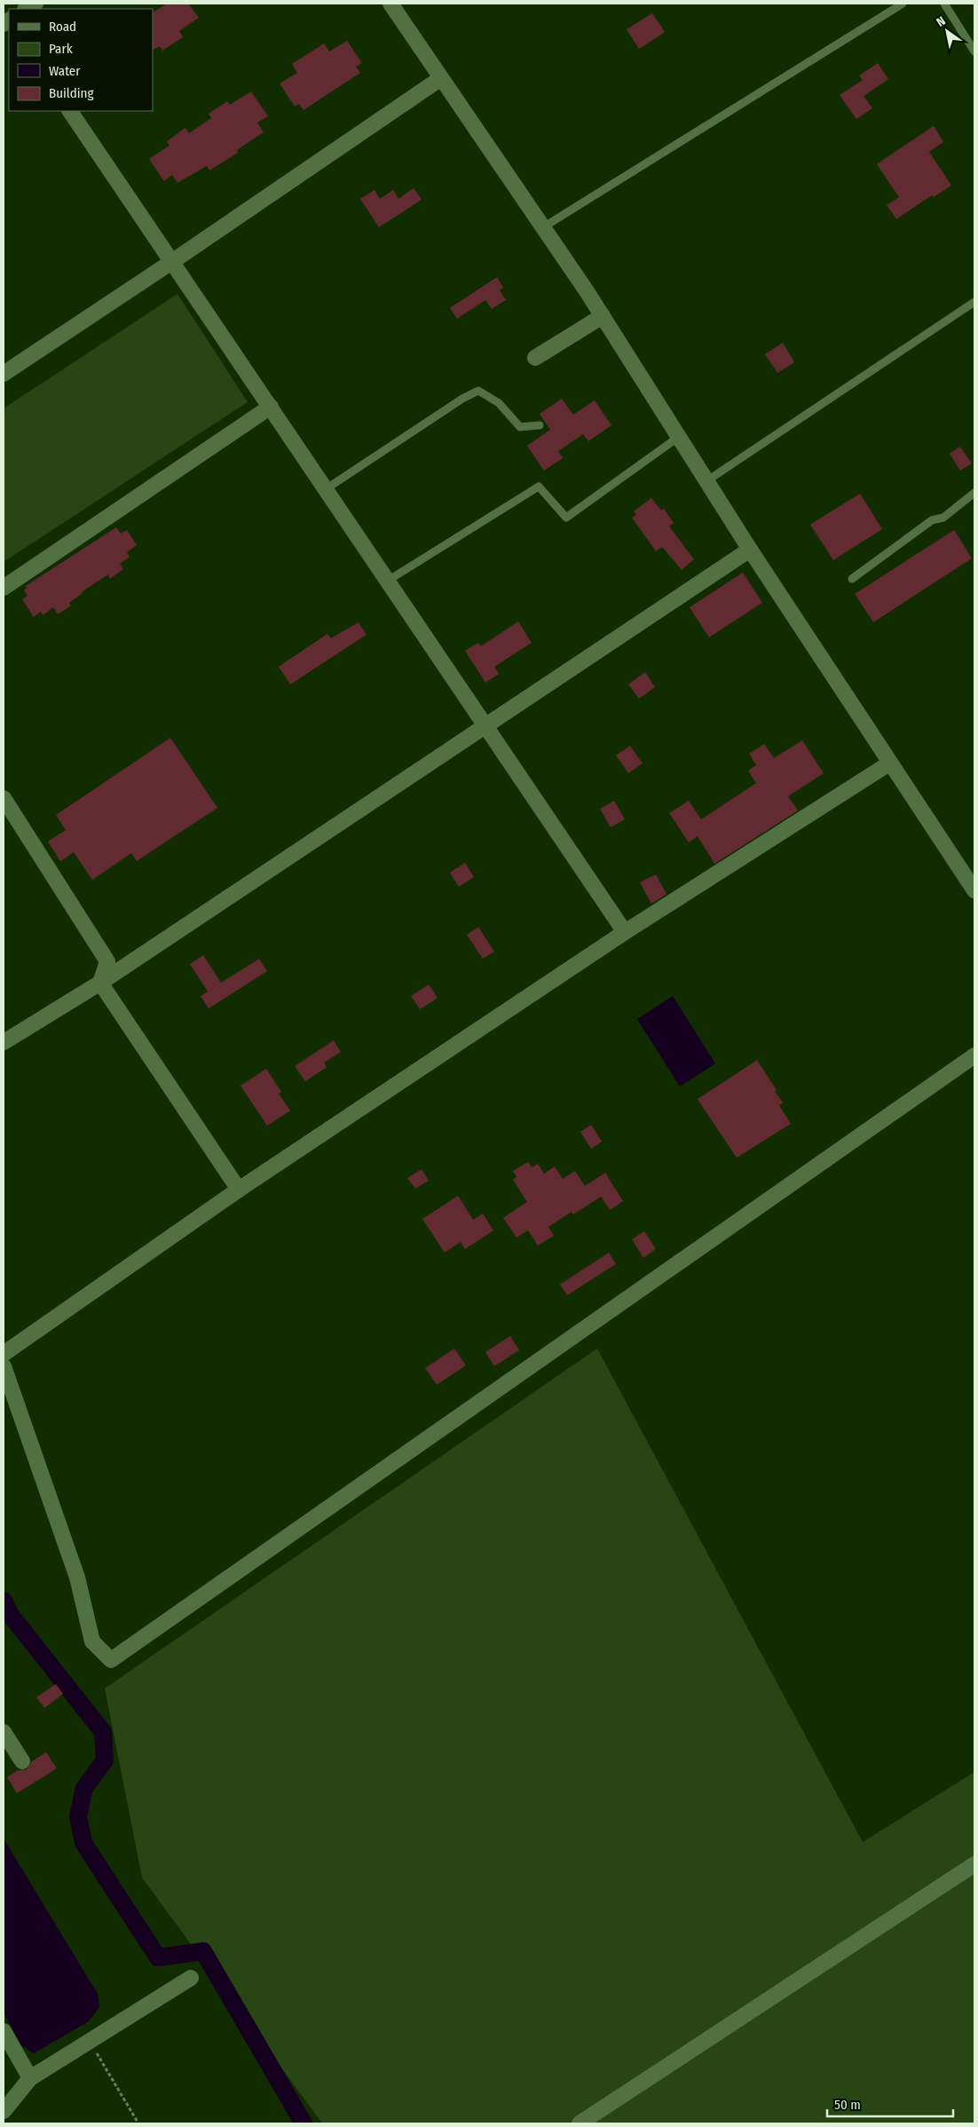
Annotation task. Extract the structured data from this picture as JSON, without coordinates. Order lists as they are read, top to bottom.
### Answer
{
  "legend": [
    "Road",
    "Park",
    "Water",
    "Building"
  ],
  "scale_bar": "50 m",
  "north": "top left"
}
